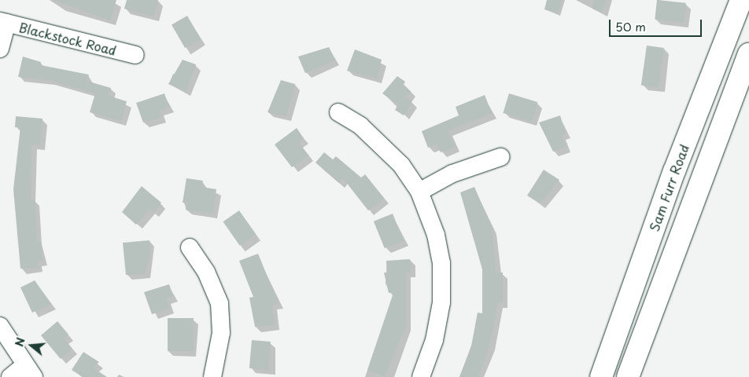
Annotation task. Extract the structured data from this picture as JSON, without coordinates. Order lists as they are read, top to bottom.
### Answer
{
  "streets": {
    "main road": ["Sam Furr Road"],
    "street": ["Blackstock Road"]
  },
  "scale_bar": "50 m",
  "north": "left"
}
